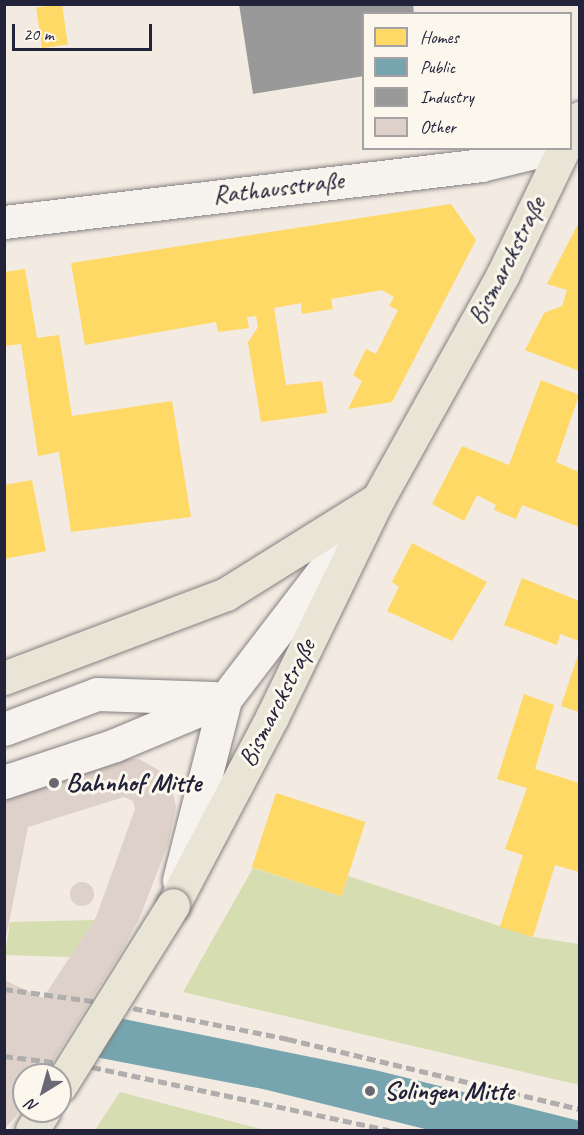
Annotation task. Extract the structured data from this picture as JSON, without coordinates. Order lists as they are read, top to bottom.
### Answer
{
  "streets": {
    "main road": ["Bismarckstraße"],
    "street": ["Rathausstraße"]
  },
  "places": ["Bahnhof Mitte", "Solingen Mitte"],
  "legend": [
    "Homes",
    "Public",
    "Industry",
    "Other"
  ],
  "scale_bar": "20 m",
  "north": "bottom left"
}
